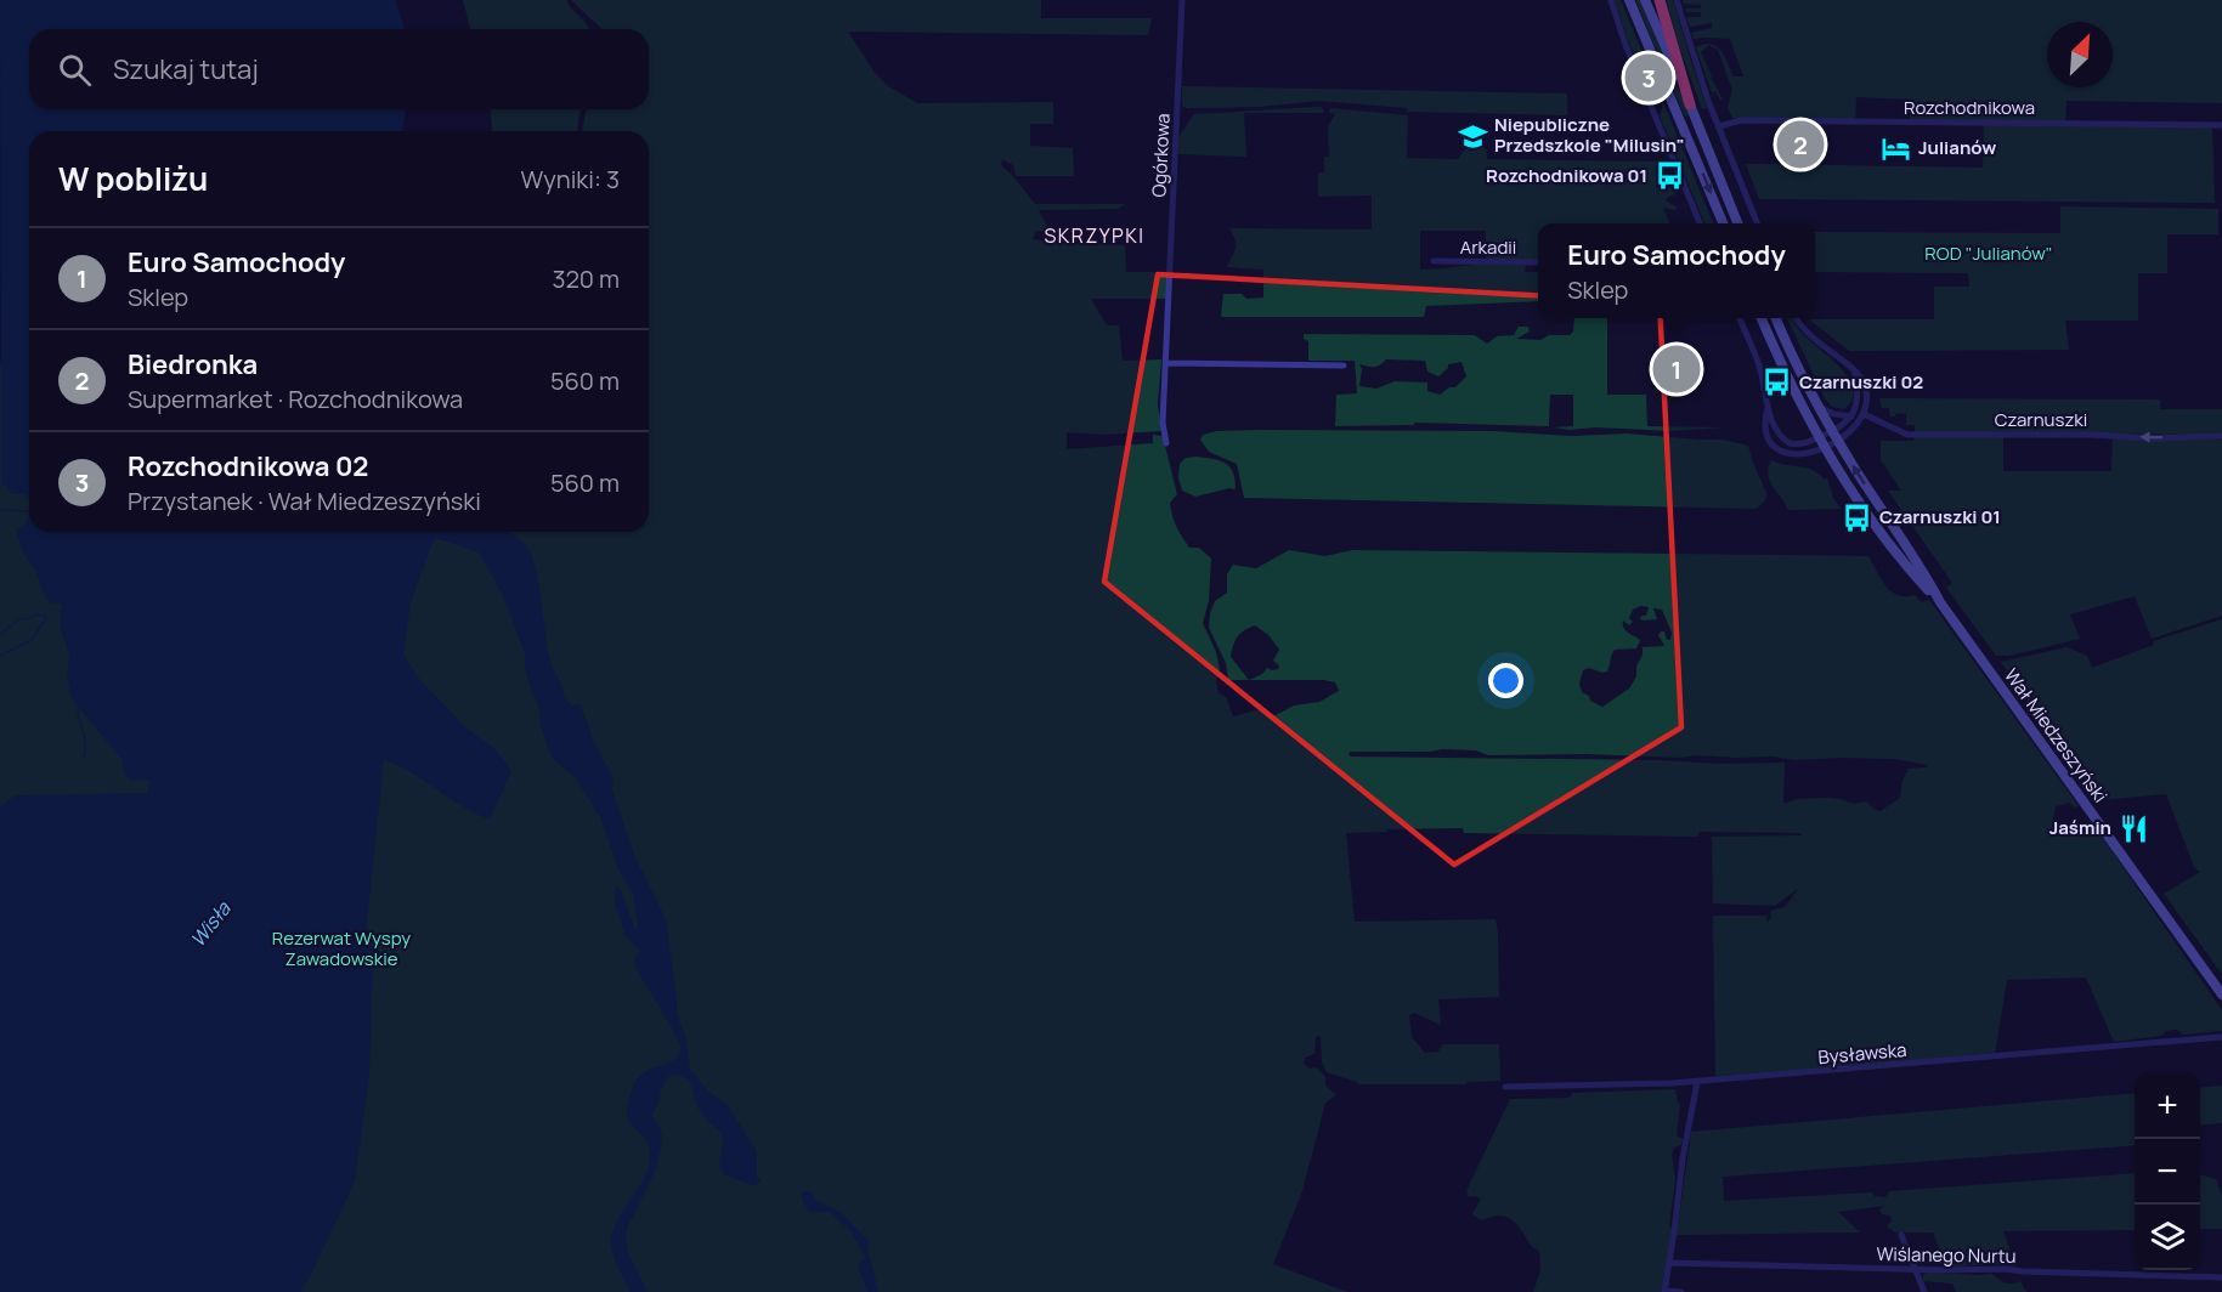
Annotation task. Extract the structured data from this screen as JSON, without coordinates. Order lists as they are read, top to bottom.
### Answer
{
  "streets": {
    "main road": ["Wał Miedzeszyński"],
    "street": [
      "Rozchodnikowa",
      "Ogórkowa",
      "Arkadii",
      "Czarnuszki",
      "Bysławska",
      "Wiślanego Nurtu"
    ]
  },
  "one_way": ["Czarnuszki"],
  "districts": ["SKRZYPKI"],
  "water": ["Wisła"],
  "parks": ["ROD \"Julianów\"", "Rezerwat Wyspy Zawadowskie"],
  "places": {
    "school or university": ["Niepubliczne Przedszkole \"Milusin\""],
    "hotel": ["Julianów"],
    "bus stop": ["Rozchodnikowa 01", "Czarnuszki 02", "Czarnuszki 01"],
    "restaurant": ["Jaśmin"]
  },
  "north": "top right",
  "page": {
    "search": "Szukaj tutaj",
    "pins": ["3", "2", "1"],
    "heading": ["W pobliżu", "Wyniki: 3"],
    "popup": ["Euro Samochody", "Sklep"],
    "list": [
      {
        "mark": "1",
        "name": "Euro Samochody",
        "note": "Sklep",
        "value": "320 m"
      },
      {
        "mark": "2",
        "name": "Biedronka",
        "note": "Supermarket · Rozchodnikowa",
        "value": "560 m"
      },
      {
        "mark": "3",
        "name": "Rozchodnikowa 02",
        "note": "Przystanek · Wał Miedzeszyński",
        "value": "560 m"
      }
    ],
    "map_buttons": ["+", "−"]
  }
}
